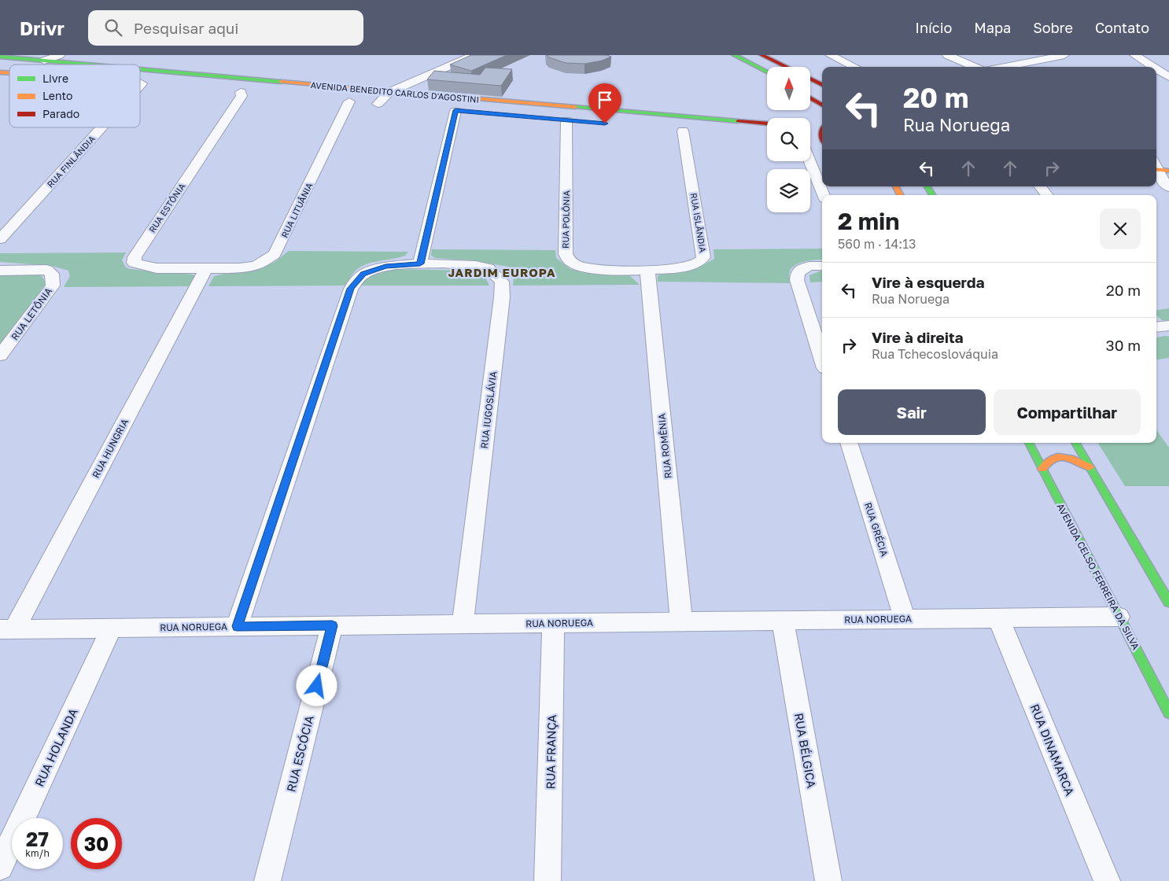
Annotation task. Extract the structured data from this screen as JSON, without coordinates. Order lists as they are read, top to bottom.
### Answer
{
  "streets": {
    "main road": ["AVENIDA BENEDITO CARLOS D'AGOSTINI", "AVENIDA CELSO FERREIRA DA SILVA"],
    "street": [
      "RUA FINLÂNDIA",
      "RUA ESTÔNIA",
      "RUA LITUÂNIA",
      "RUA POLÔNIA",
      "RUA ISLÂNDIA",
      "RUA LETÔNIA",
      "RUA IUGOSLÁVIA",
      "RUA ROMÊNIA",
      "RUA HUNGRIA",
      "RUA GRÉCIA",
      "RUA NORUEGA",
      "RUA HOLANDA",
      "RUA DINAMARCA",
      "RUA BÉLGICA",
      "RUA FRANÇA",
      "RUA ESCÓCIA"
    ]
  },
  "crossings": [
    ["RUA ESTÔNIA", "RUA LITUÂNIA"],
    ["RUA ESTÔNIA", "RUA HUNGRIA"],
    ["RUA LITUÂNIA", "RUA HUNGRIA"],
    ["RUA POLÔNIA", "RUA ISLÂNDIA"],
    ["RUA POLÔNIA", "RUA ROMÊNIA"],
    ["RUA ISLÂNDIA", "RUA ROMÊNIA"],
    ["RUA IUGOSLÁVIA", "RUA NORUEGA"],
    ["RUA ROMÊNIA", "RUA NORUEGA"],
    ["RUA HUNGRIA", "RUA NORUEGA"],
    ["RUA GRÉCIA", "RUA NORUEGA"],
    ["AVENIDA CELSO FERREIRA DA SILVA", "RUA NORUEGA"],
    ["RUA NORUEGA", "RUA HOLANDA"],
    ["RUA NORUEGA", "RUA DINAMARCA"],
    ["RUA NORUEGA", "RUA BÉLGICA"],
    ["RUA NORUEGA", "RUA FRANÇA"],
    ["RUA NORUEGA", "RUA ESCÓCIA"]
  ],
  "districts": ["JARDIM EUROPA"],
  "legend": ["Livre", "Lento", "Parado"],
  "north": "top",
  "page": {
    "header": "Drivr",
    "search": "Pesquisar aqui",
    "nav": [
      "Início",
      "Mapa",
      "Sobre",
      "Contato"
    ],
    "turn": ["20 m", "Rua Noruega"],
    "heading": ["2 min", "560 m · 14:13"],
    "list": [
      {
        "name": "Vire à esquerda",
        "note": "Rua Noruega",
        "value": "20 m"
      },
      {
        "name": "Vire à direita",
        "note": "Rua Tchecoslováquia",
        "value": "30 m"
      }
    ],
    "buttons": ["Sair", "Compartilhar"],
    "speed": "27 km/h",
    "limit": "30"
  }
}
